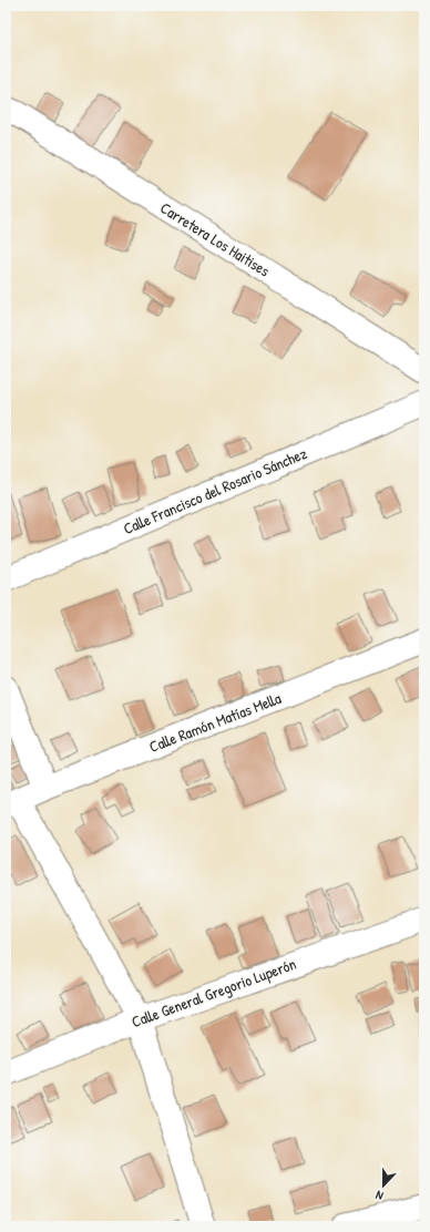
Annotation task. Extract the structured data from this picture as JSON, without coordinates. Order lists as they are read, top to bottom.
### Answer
{
  "streets": {
    "street": [
      "Carretera Los Haitises",
      "Calle Francisco del Rosario Sánchez",
      "Calle Ramón Matías Mella",
      "Calle General Gregorio Luperón"
    ]
  },
  "north": "bottom"
}
